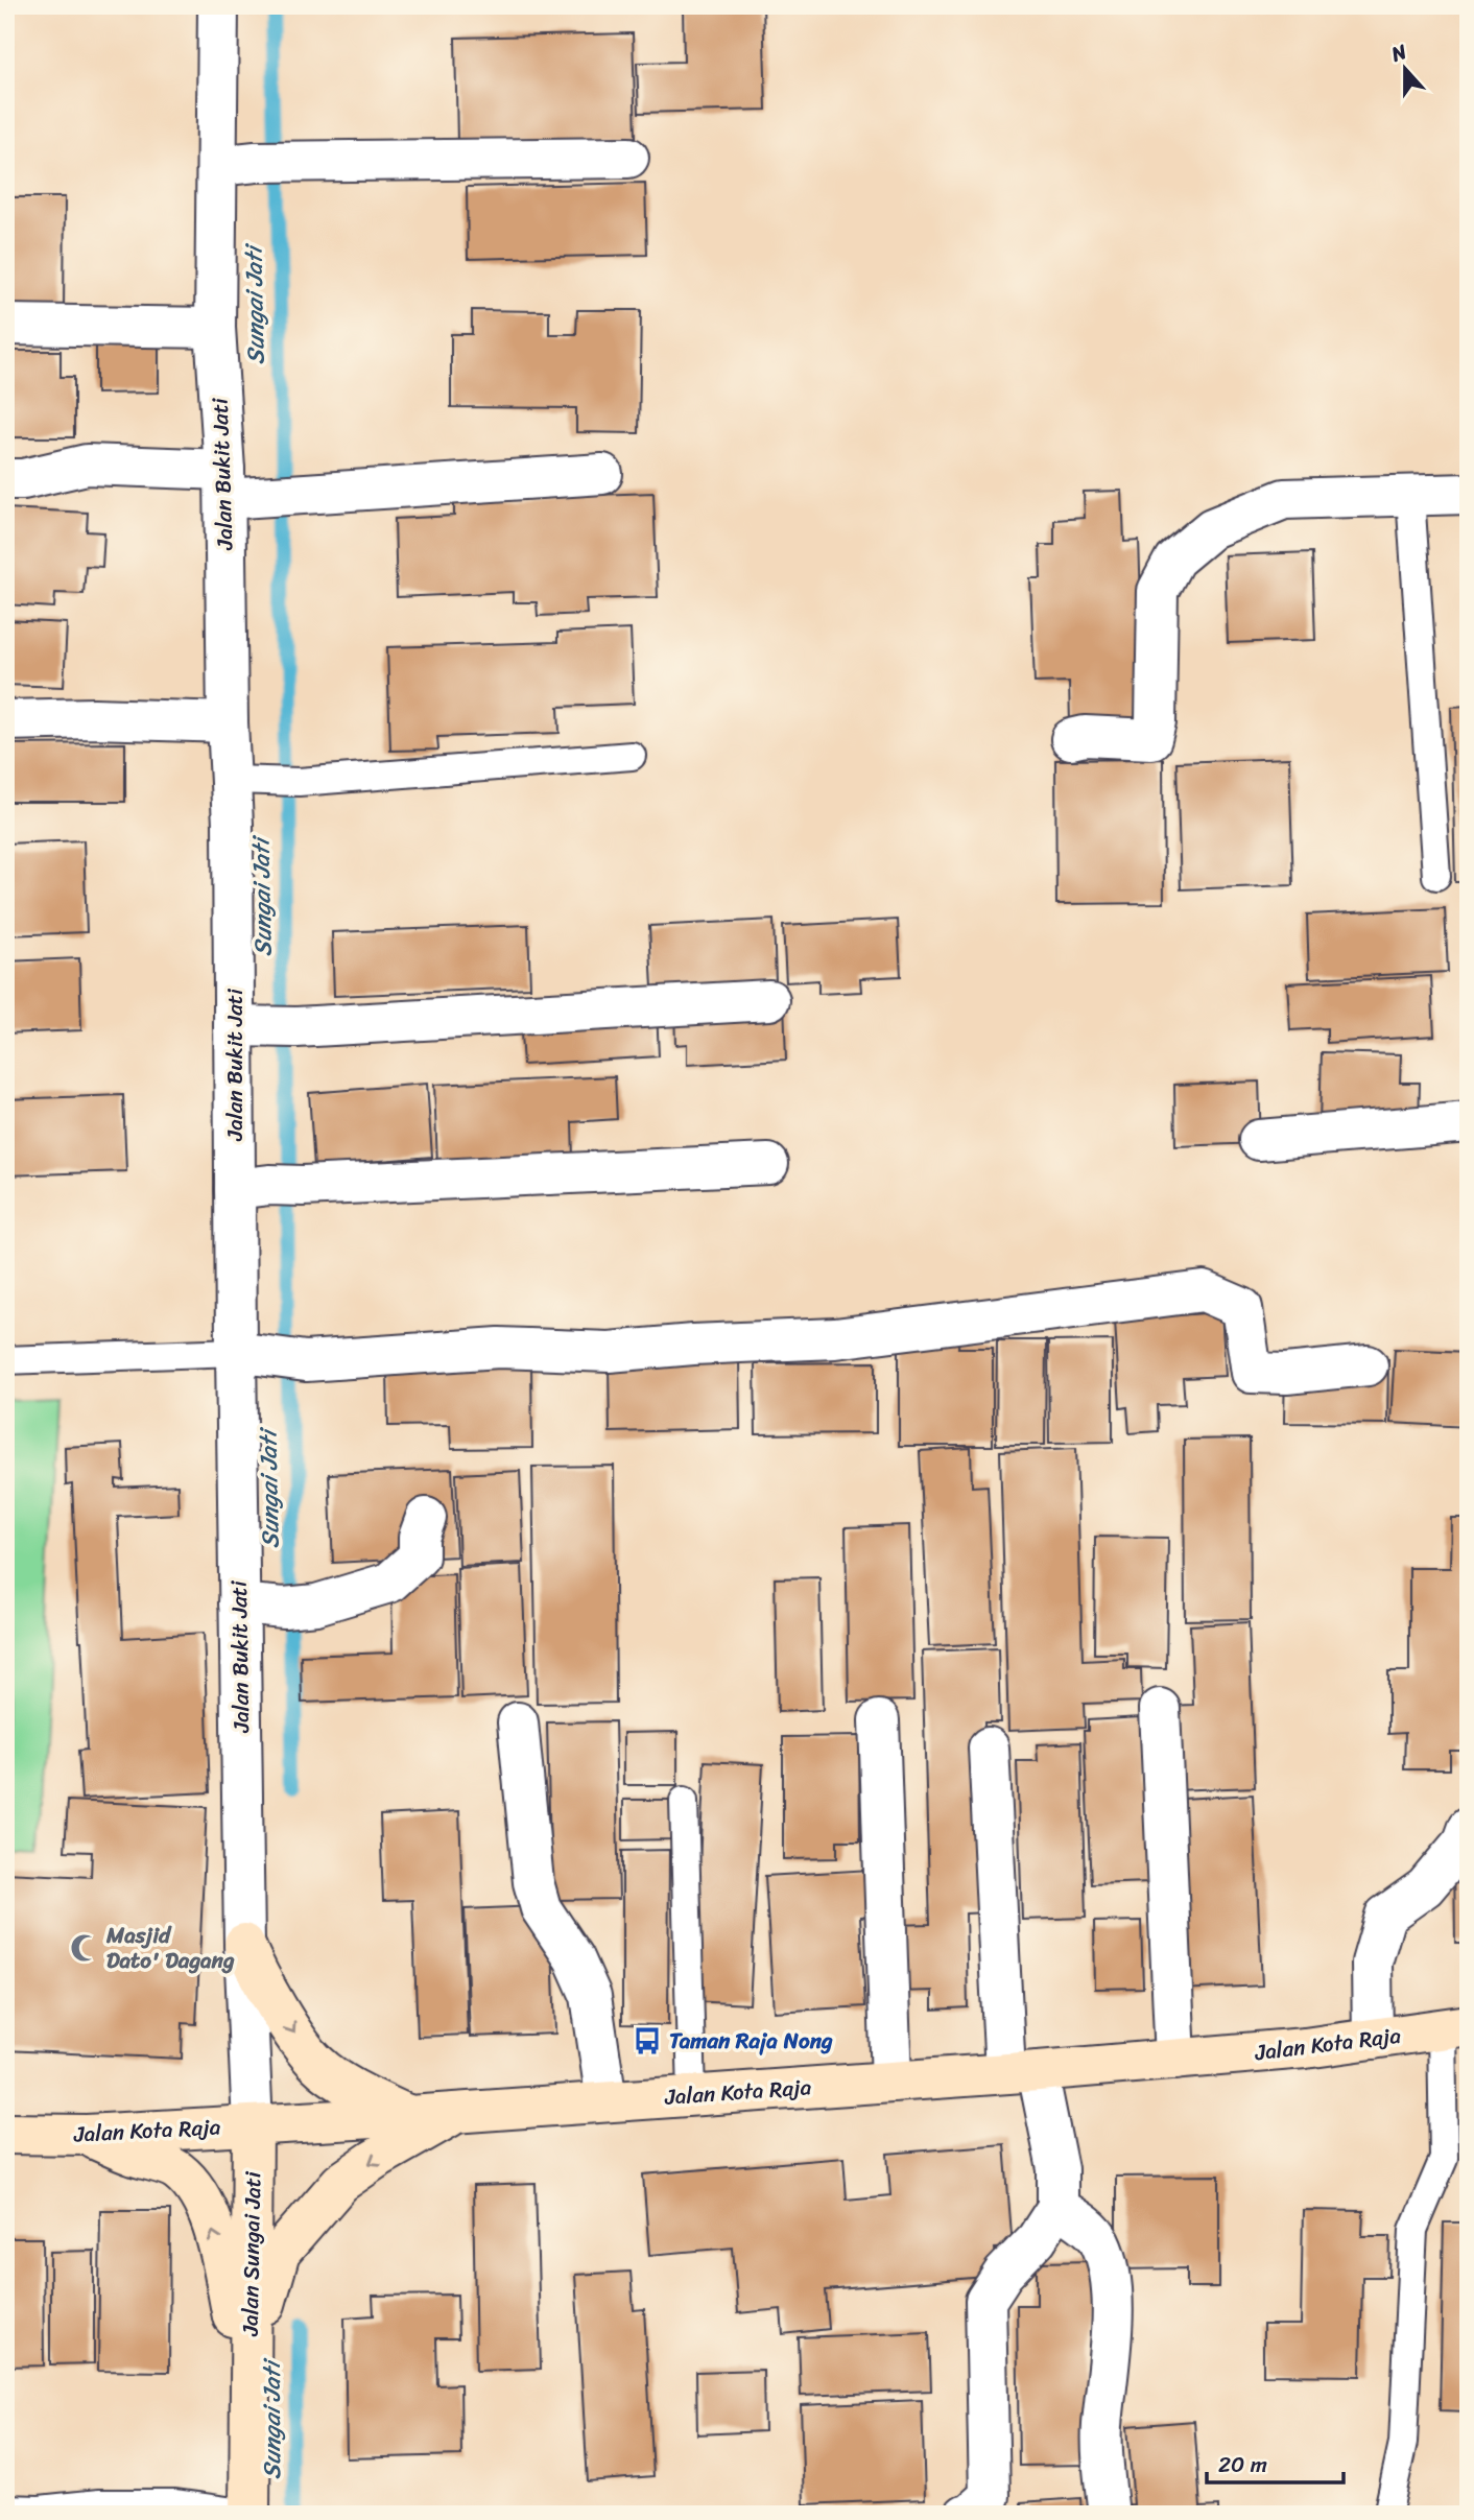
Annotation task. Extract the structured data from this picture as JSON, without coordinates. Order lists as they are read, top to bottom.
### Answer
{
  "streets": {
    "main road": ["Jalan Kota Raja", "Jalan Sungai Jati"],
    "street": ["Jalan Bukit Jati"]
  },
  "crossings": [
    ["Jalan Bukit Jati", "Jalan Kota Raja"],
    ["Jalan Bukit Jati", "Jalan Sungai Jati"],
    ["Jalan Kota Raja", "Jalan Sungai Jati"]
  ],
  "water": ["Sungai Jati"],
  "places": {
    "mosque": ["Masjid Dato' Dagang"],
    "bus stop": ["Taman Raja Nong"]
  },
  "scale_bar": "20 m",
  "north": "top"
}
